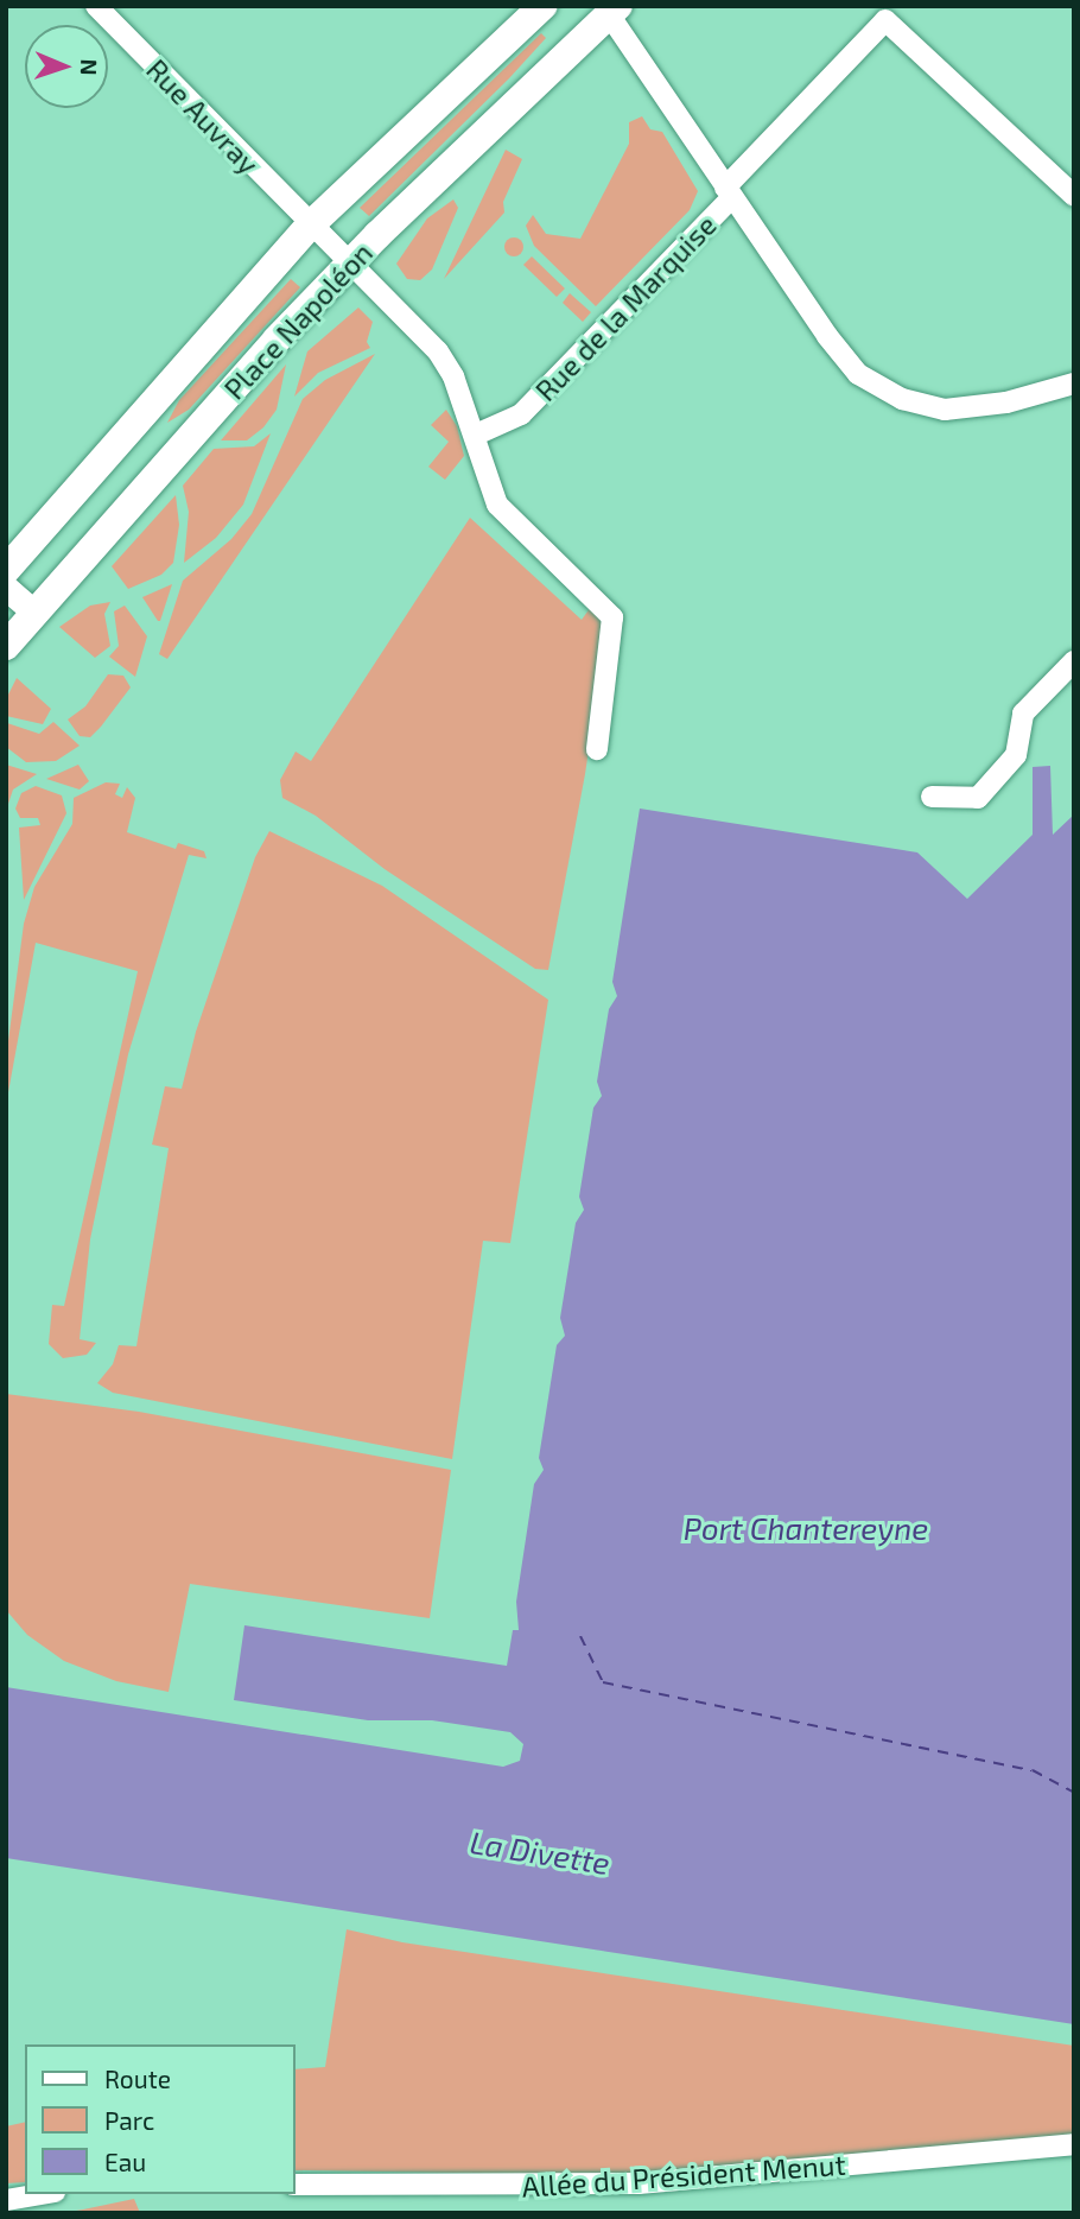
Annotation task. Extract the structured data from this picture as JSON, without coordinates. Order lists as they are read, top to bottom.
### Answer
{
  "streets": {
    "main road": ["Place Napoléon"],
    "street": ["Rue Auvray", "Rue de la Marquise", "Allée du Président Menut"]
  },
  "crossings": [
    ["Rue Auvray", "Rue de la Marquise"],
    ["Rue Auvray", "Place Napoléon"]
  ],
  "water": ["Port Chantereyne", "La Divette"],
  "legend": ["Route", "Parc", "Eau"],
  "north": "right"
}
